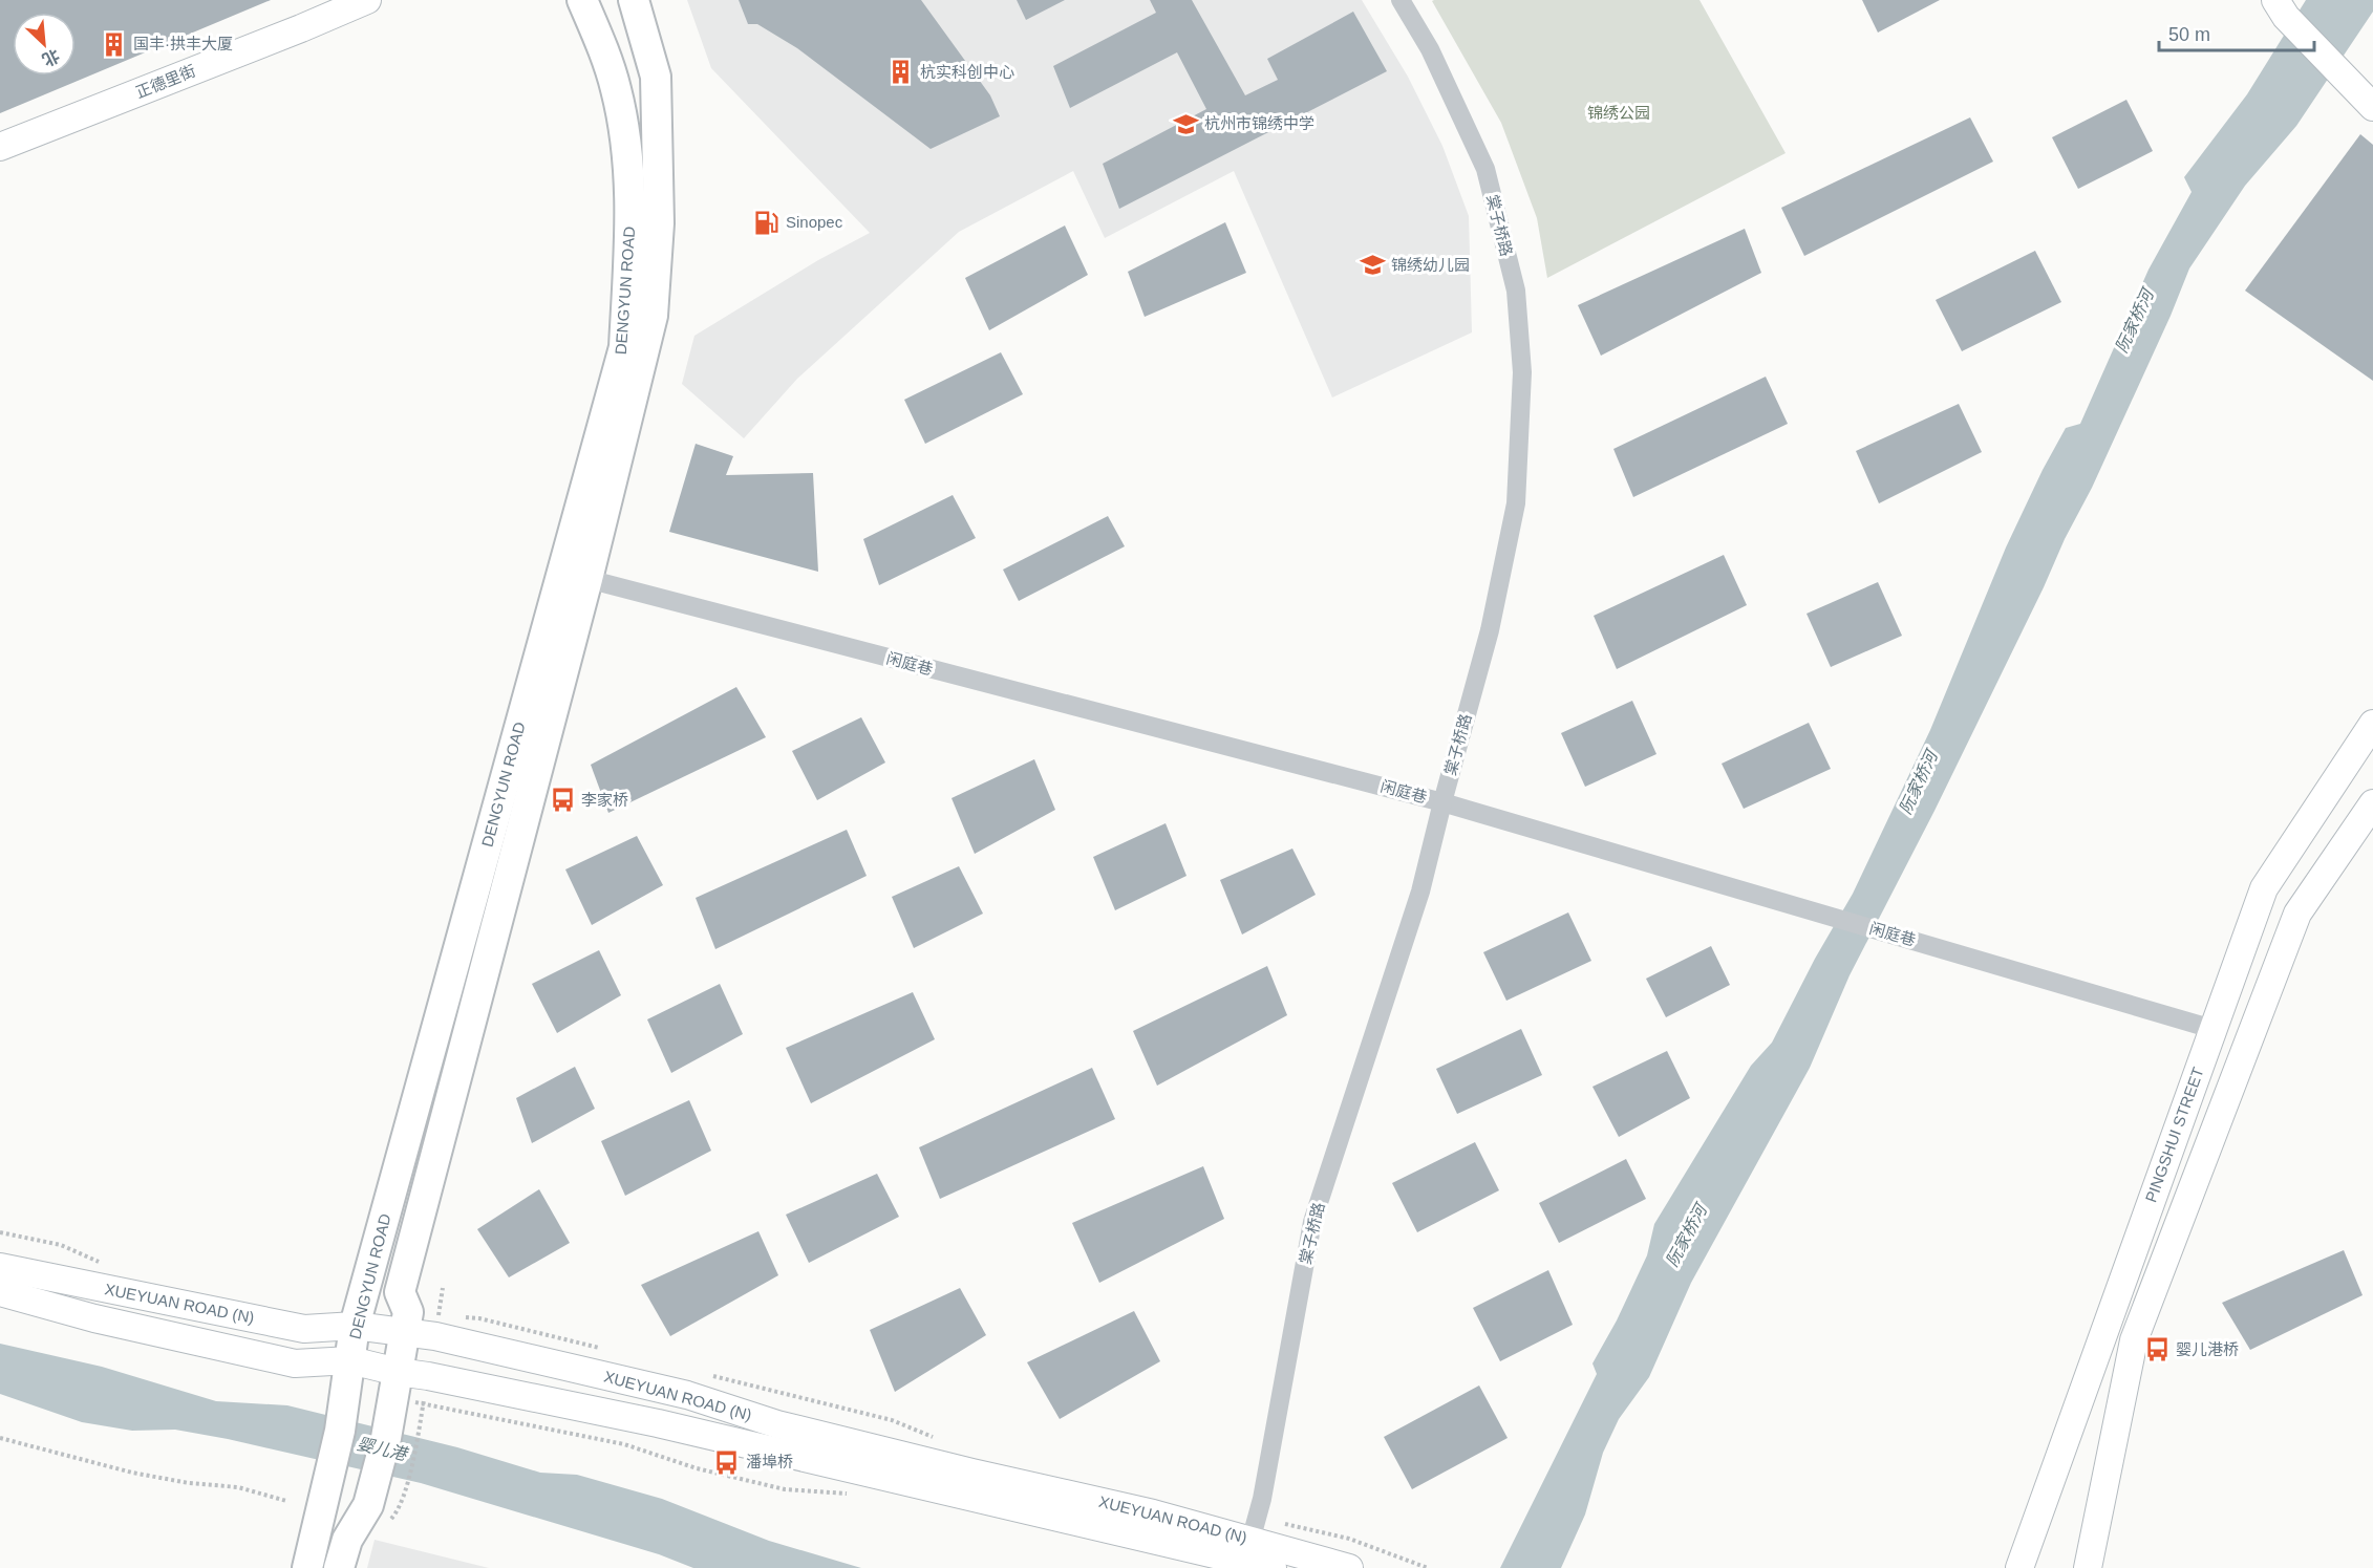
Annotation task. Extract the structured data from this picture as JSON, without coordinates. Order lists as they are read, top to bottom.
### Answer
{
  "streets": {
    "main road": [
      "正德里街",
      "DENGYUN ROAD",
      "PINGSHUI STREET",
      "XUEYUAN ROAD (N)"
    ],
    "street": ["棠子桥路", "闲庭巷"]
  },
  "crossings": [
    ["棠子桥路", "闲庭巷"],
    ["棠子桥路", "XUEYUAN ROAD (N)"],
    ["DENGYUN ROAD", "闲庭巷"],
    ["DENGYUN ROAD", "XUEYUAN ROAD (N)"],
    ["闲庭巷", "PINGSHUI STREET"]
  ],
  "water": ["阮家桥河", "婴儿港"],
  "parks": ["锦绣公园"],
  "places": {
    "building": ["国丰·拱丰大厦", "杭实科创中心"],
    "school or university": ["杭州市锦绣中学", "锦绣幼儿园"],
    "fuel station": ["Sinopec"],
    "bus stop": ["李家桥", "婴儿港桥", "潘埠桥"]
  },
  "scale_bar": "50 m",
  "north": "bottom right"
}
